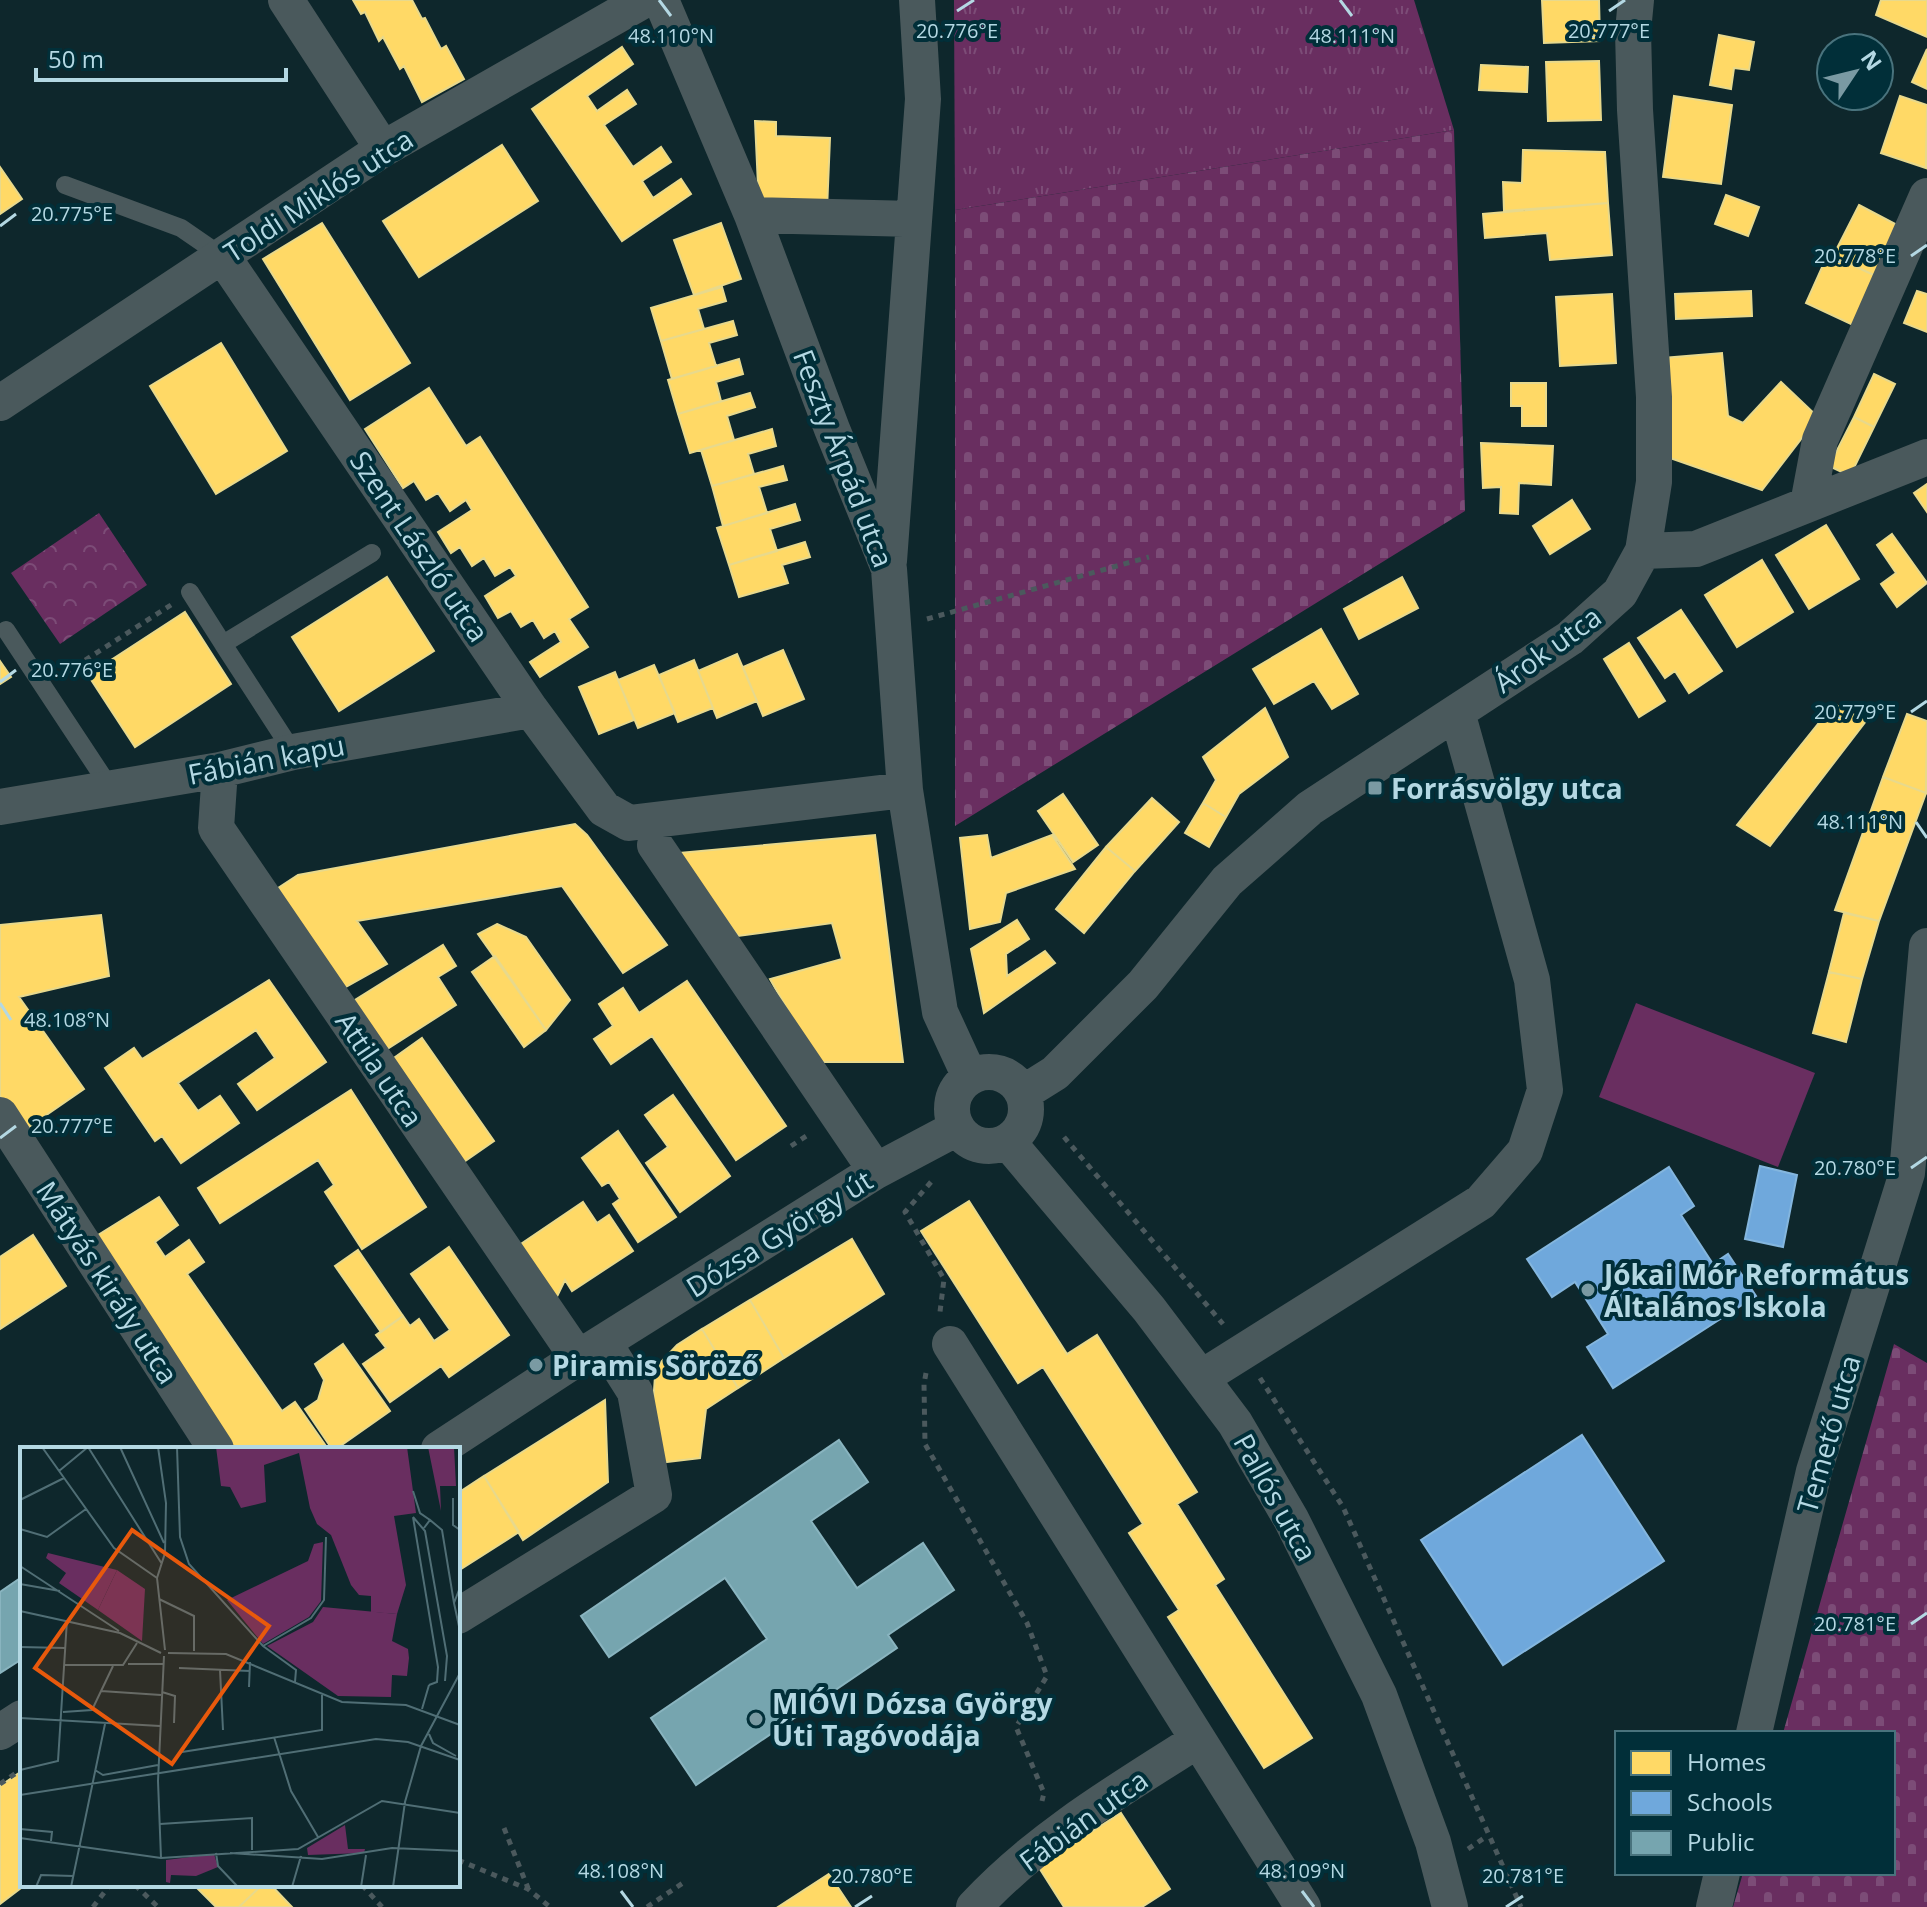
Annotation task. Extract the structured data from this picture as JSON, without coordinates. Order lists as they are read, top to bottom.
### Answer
{
  "streets": {
    "street": [
      "Toldi Miklós utca",
      "Feszty Árpád utca",
      "Szent László utca",
      "Árok utca",
      "Fábián kapu",
      "Attila utca",
      "Dózsa György út",
      "Mátyás király utca",
      "Temető utca",
      "Pallós utca",
      "Fábián utca"
    ]
  },
  "crossings": [
    ["Toldi Miklós utca", "Szent László utca"],
    ["Feszty Árpád utca", "Árok utca"],
    ["Feszty Árpád utca", "Dózsa György út"],
    ["Feszty Árpád utca", "Pallós utca"],
    ["Szent László utca", "Fábián kapu"],
    ["Szent László utca", "Dózsa György út"],
    ["Árok utca", "Dózsa György út"],
    ["Árok utca", "Pallós utca"],
    ["Fábián kapu", "Attila utca"],
    ["Attila utca", "Dózsa György út"],
    ["Dózsa György út", "Pallós utca"]
  ],
  "places": {
    "transit": ["Forrásvölgy utca"],
    "other": ["Jókai Mór Református Általános Iskola", "Piramis Söröző", "MIÓVI Dózsa György Úti Tagóvodája"]
  },
  "legend": ["Homes", "Schools", "Public"],
  "scale_bar": "50 m",
  "north": "top right",
  "coordinates": [
    "20.776°E",
    "20.777°E",
    "48.110°N",
    "48.111°N",
    "20.775°E",
    "20.778°E",
    "20.779°E",
    "48.108°N",
    "20.780°E",
    "20.781°E",
    "48.109°N"
  ]
}
